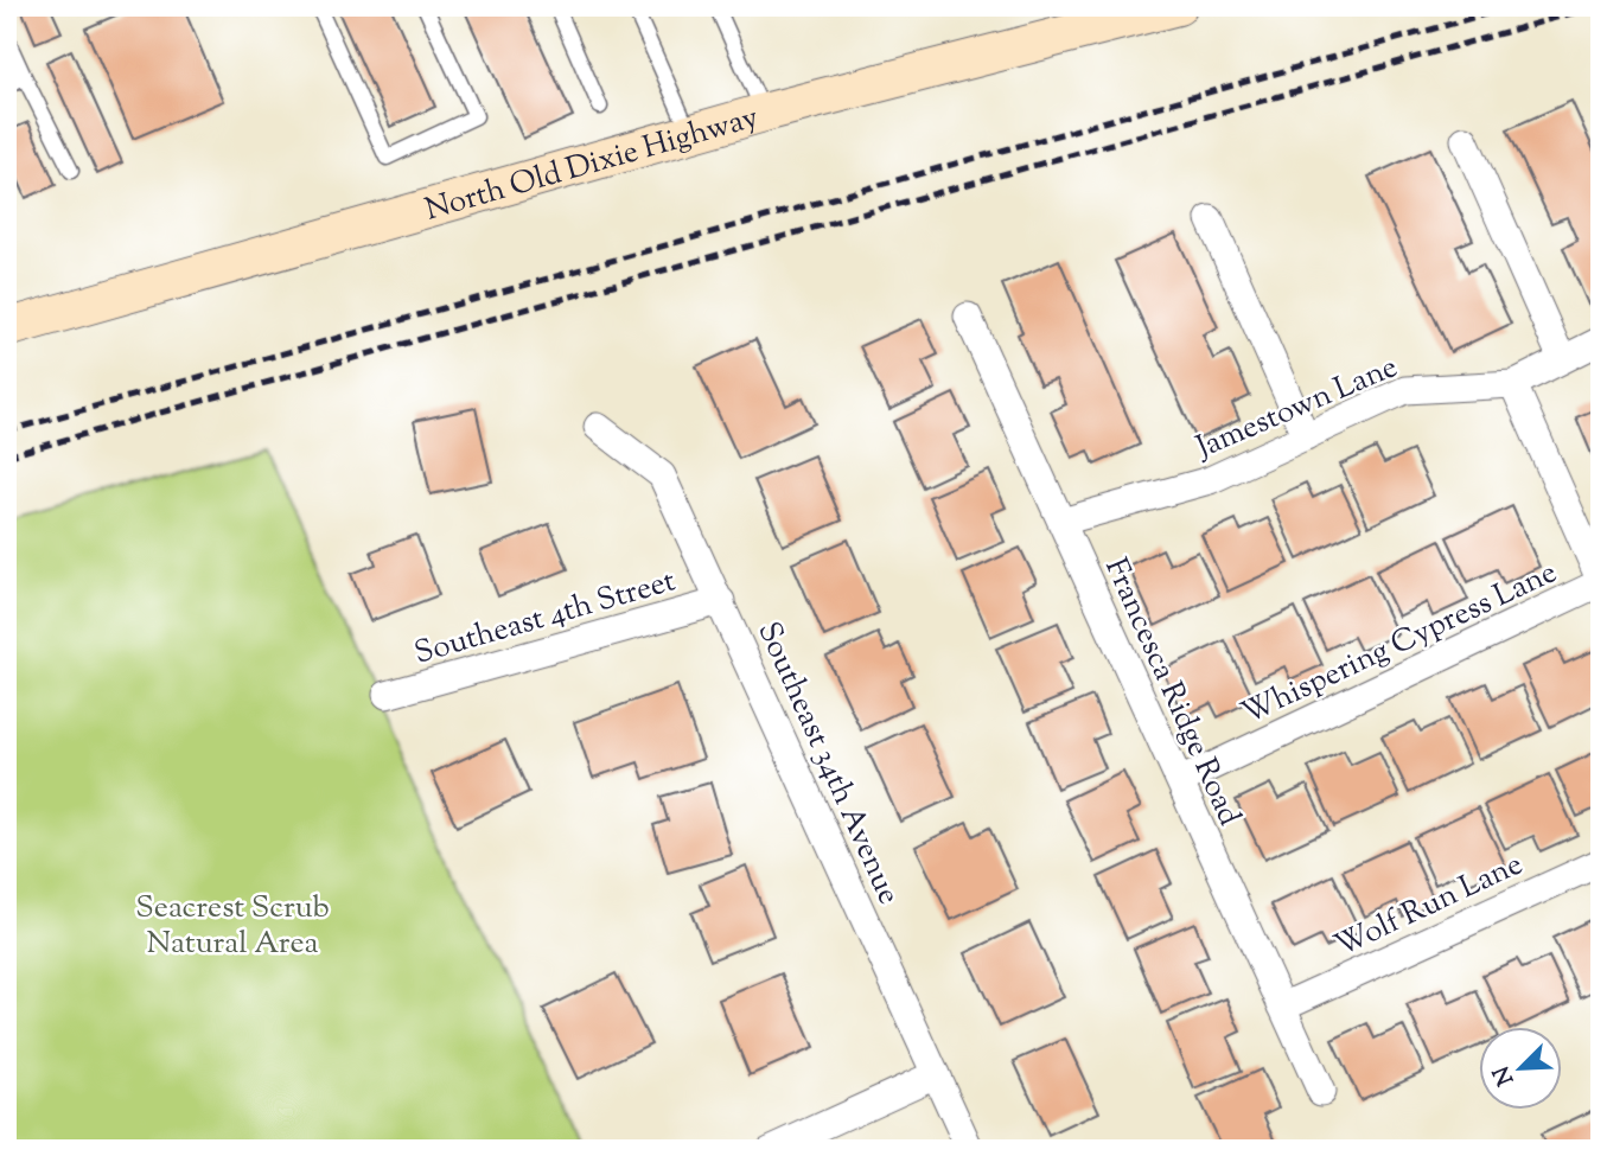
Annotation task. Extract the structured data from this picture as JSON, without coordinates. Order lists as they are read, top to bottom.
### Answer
{
  "streets": {
    "street": [
      "North Old Dixie Highway",
      "Jamestown Lane",
      "Southeast 4th Street",
      "Whispering Cypress Lane",
      "Francesca Ridge Road",
      "Southeast 34th Avenue",
      "Wolf Run Lane"
    ]
  },
  "crossings": [
    ["Jamestown Lane", "Francesca Ridge Road"],
    ["Southeast 4th Street", "Southeast 34th Avenue"],
    ["Whispering Cypress Lane", "Francesca Ridge Road"],
    ["Francesca Ridge Road", "Wolf Run Lane"]
  ],
  "parks": ["Seacrest Scrub Natural Area"],
  "north": "bottom left"
}
